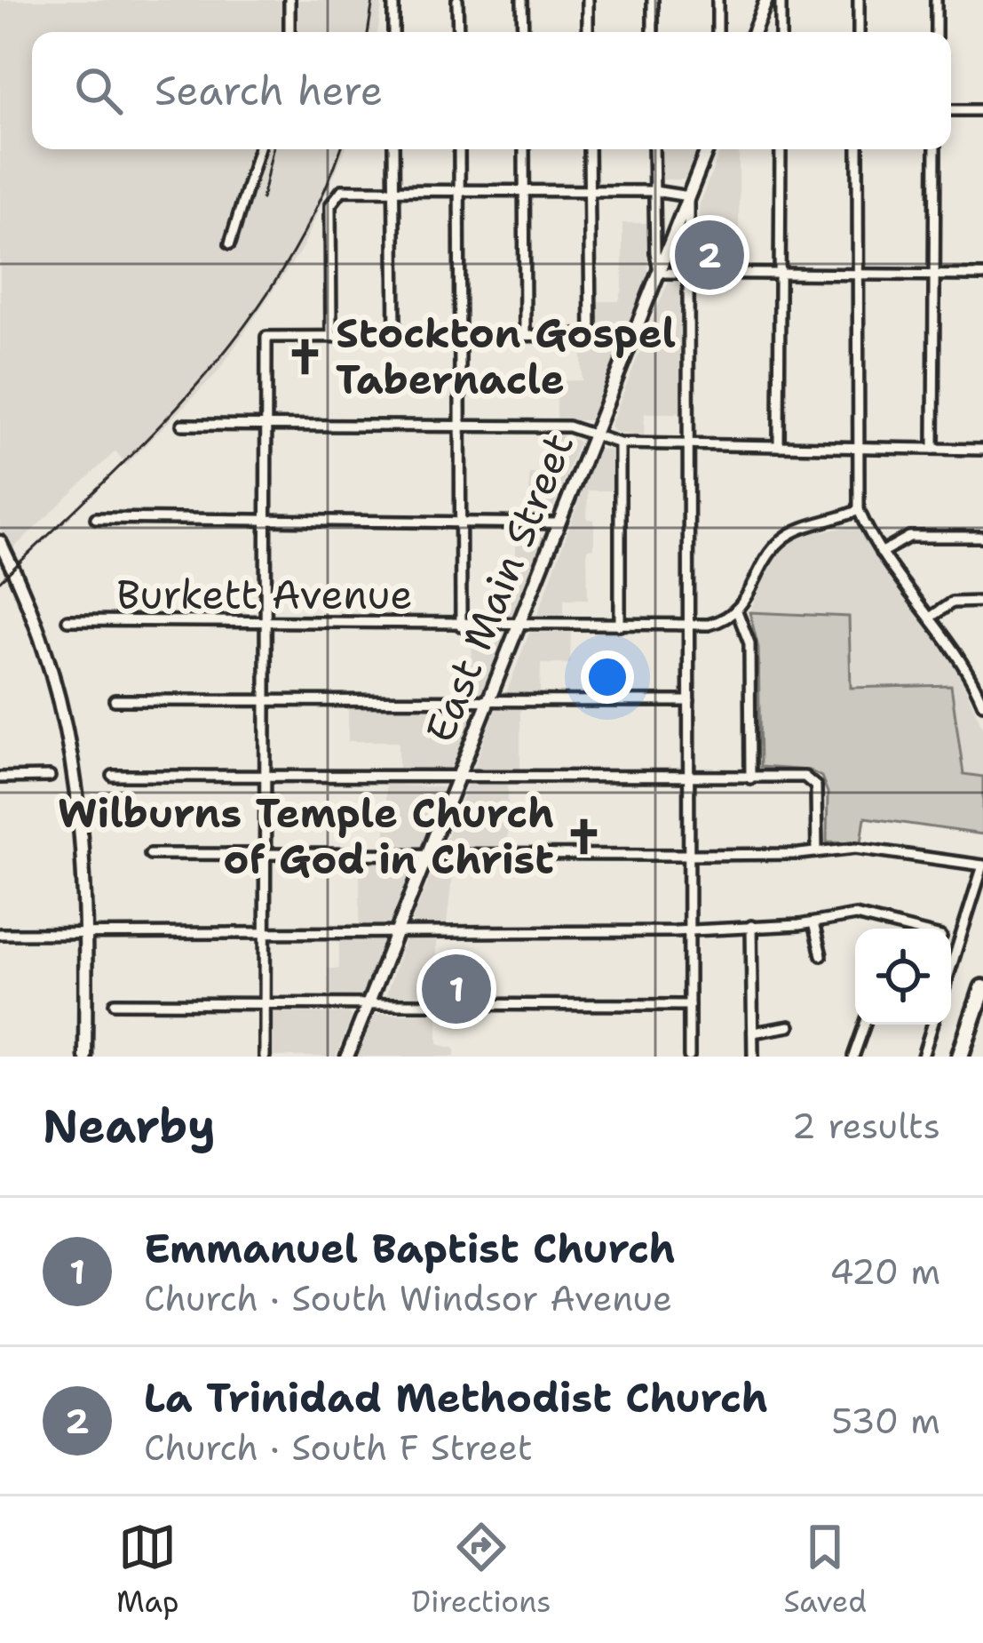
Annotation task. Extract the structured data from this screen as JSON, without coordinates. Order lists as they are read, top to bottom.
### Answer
{
  "streets": {
    "main road": ["East Main Street"],
    "street": ["Burkett Avenue"]
  },
  "crossings": [
    ["East Main Street", "Burkett Avenue"]
  ],
  "places": {
    "church": ["Stockton Gospel Tabernacle", "Wilburns Temple Church of God in Christ"]
  },
  "page": {
    "search": "Search here",
    "pins": ["2", "1"],
    "heading": ["Nearby", "2 results"],
    "list": [
      {
        "mark": "1",
        "name": "Emmanuel Baptist Church",
        "note": "Church · South Windsor Avenue",
        "value": "420 m"
      },
      {
        "mark": "2",
        "name": "La Trinidad Methodist Church",
        "note": "Church · South F Street",
        "value": "530 m"
      }
    ],
    "nav": ["Map", "Directions", "Saved"]
  }
}
